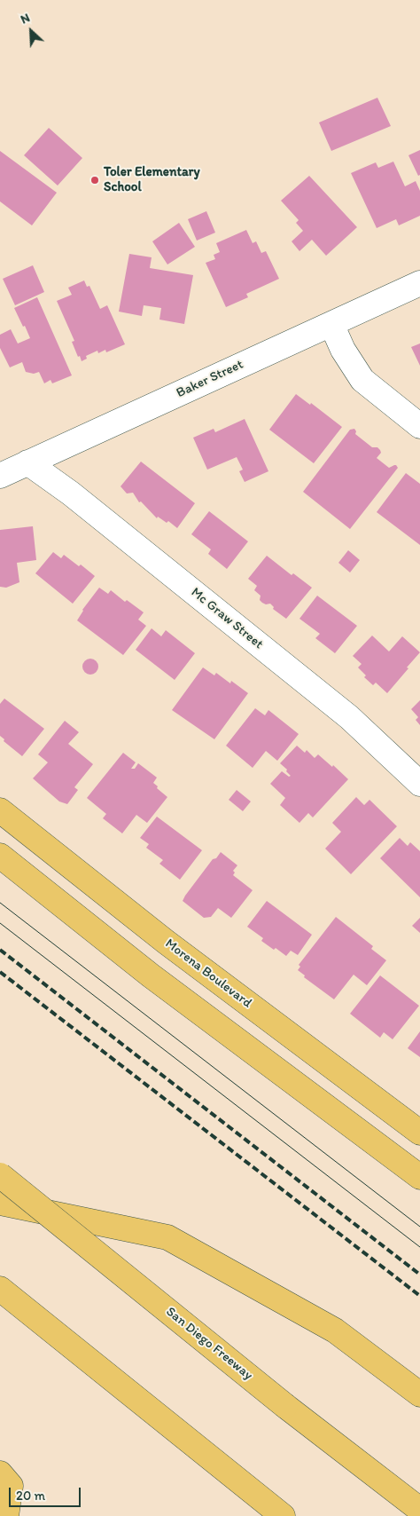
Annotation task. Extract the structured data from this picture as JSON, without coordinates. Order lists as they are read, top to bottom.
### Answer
{
  "streets": {
    "main road": ["Morena Boulevard", "San Diego Freeway"],
    "street": ["Baker Street", "Mc Graw Street"]
  },
  "crossings": [
    ["Baker Street", "Mc Graw Street"]
  ],
  "places": ["Toler Elementary School"],
  "scale_bar": "20 m",
  "north": "top left"
}
